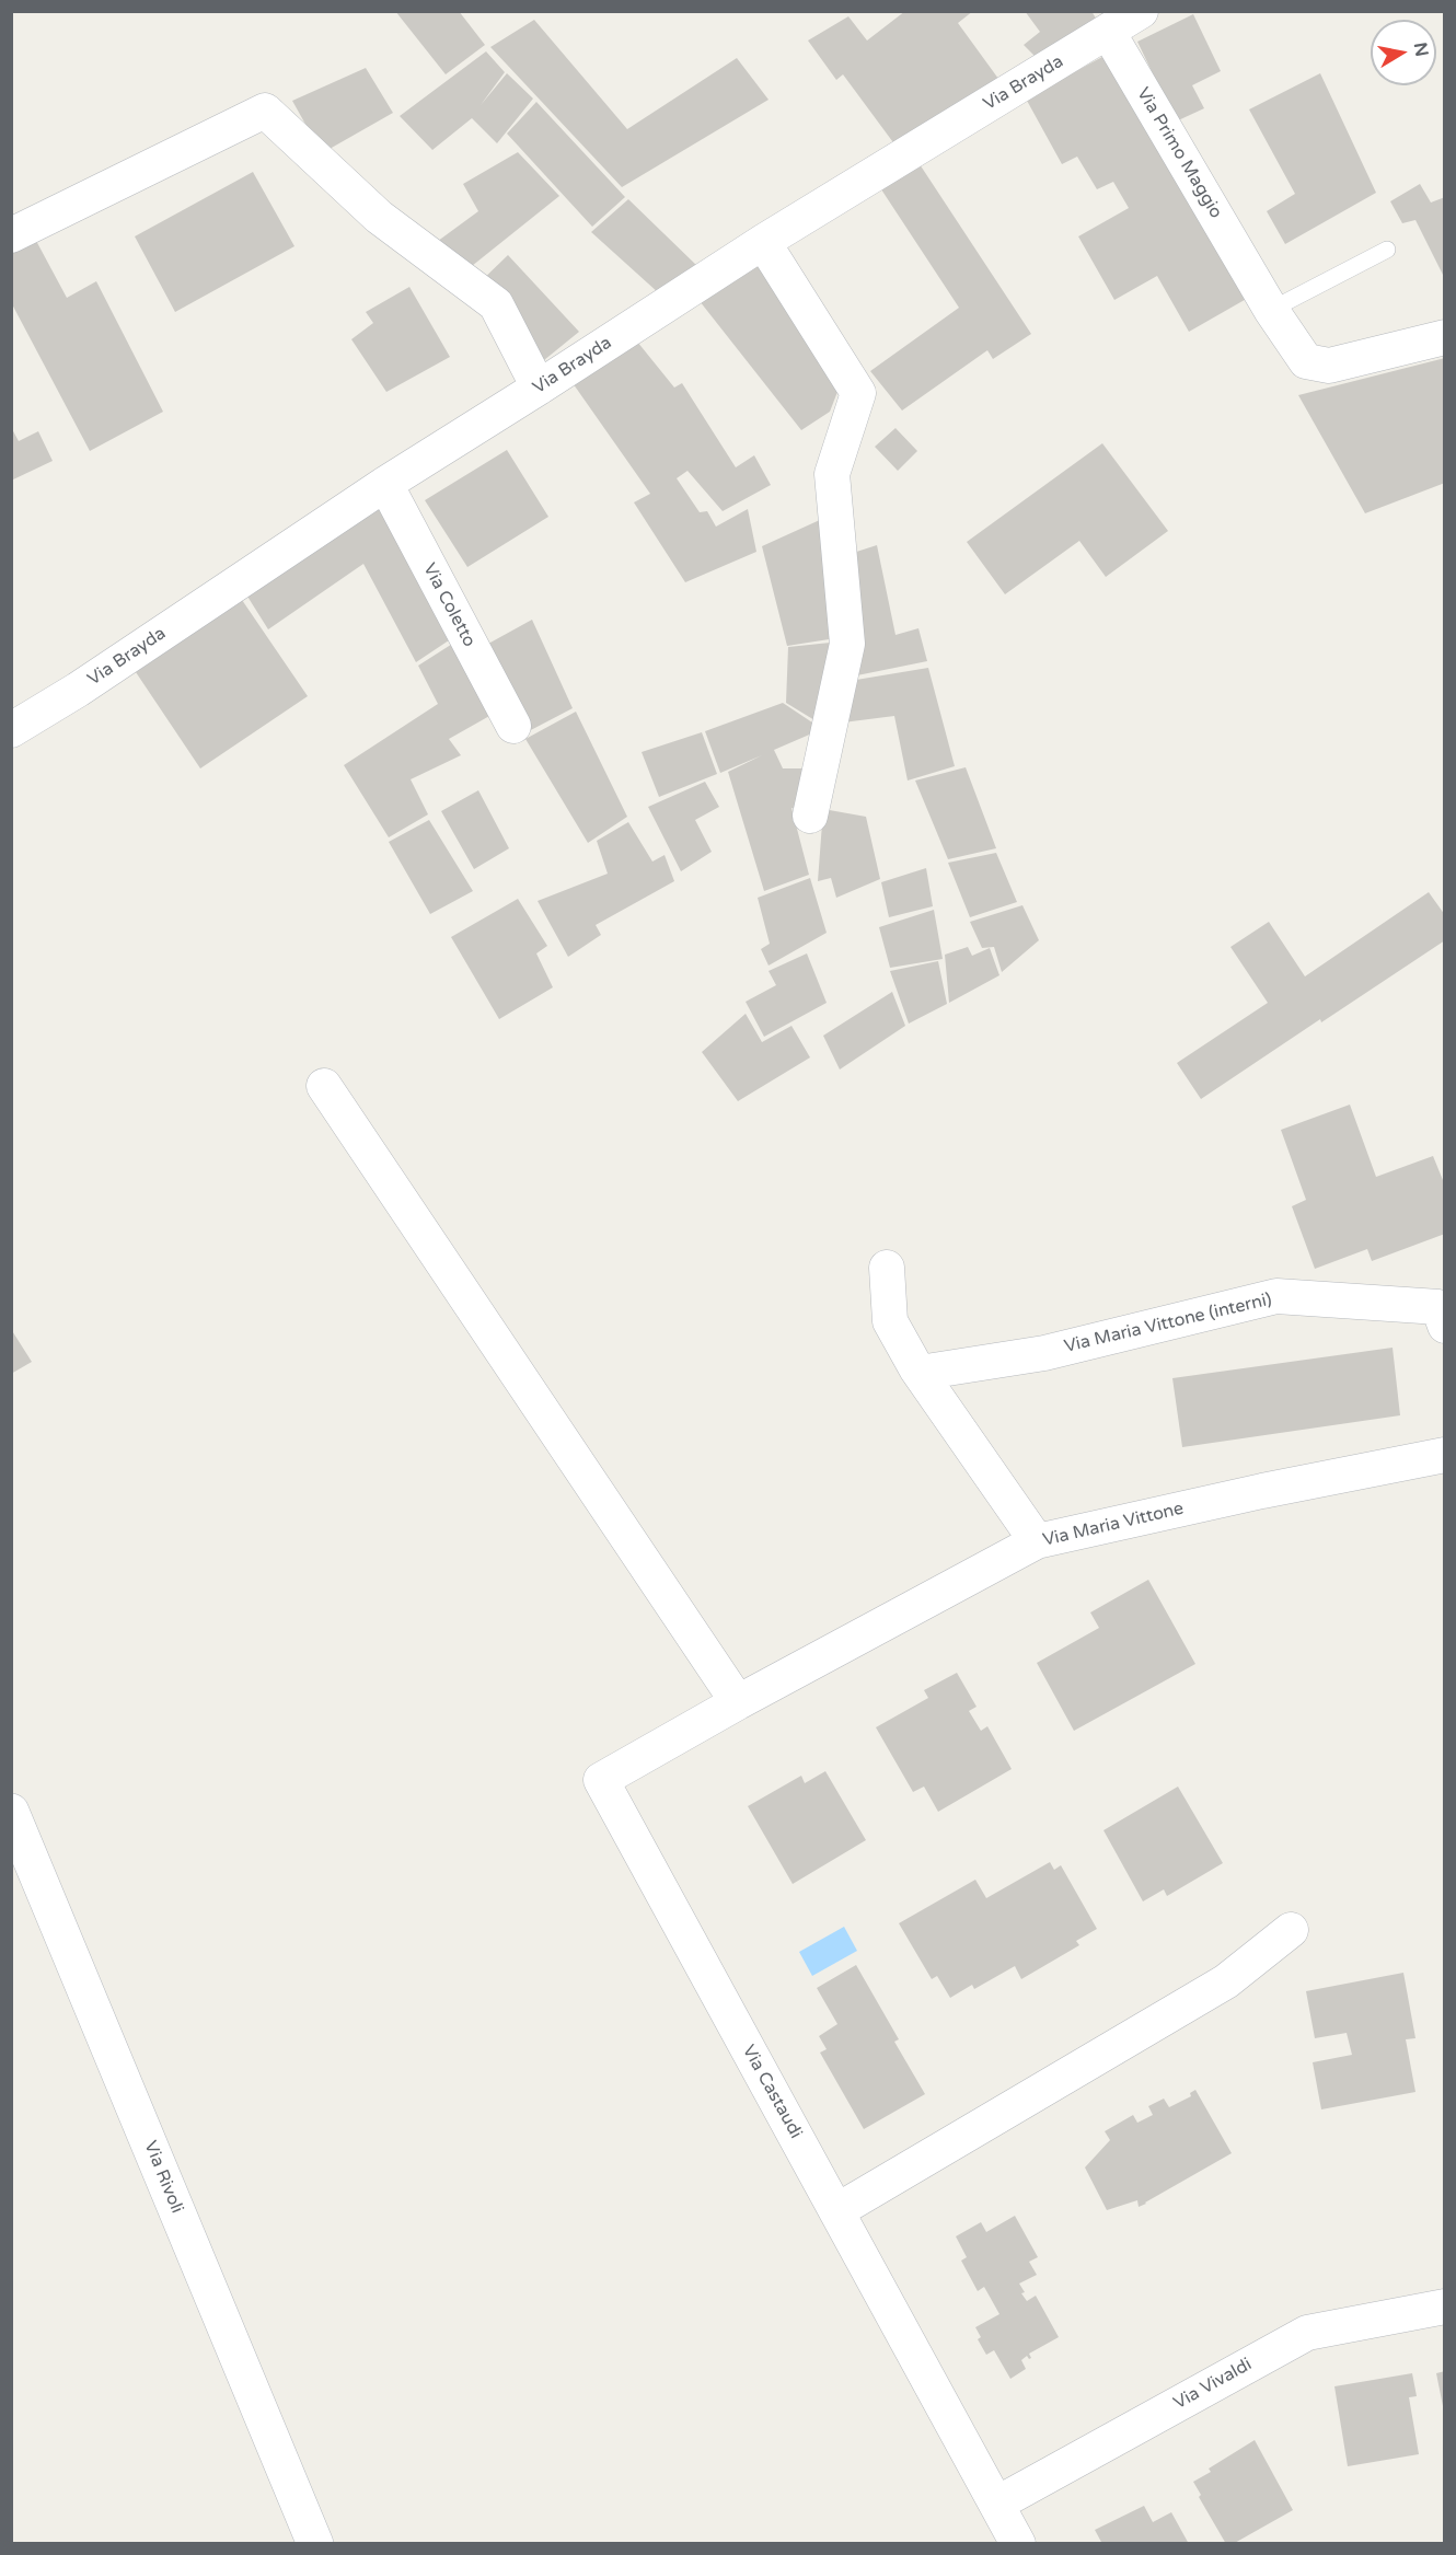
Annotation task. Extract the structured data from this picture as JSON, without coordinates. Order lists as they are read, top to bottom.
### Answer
{
  "streets": {
    "street": [
      "Via Brayda",
      "Via Primo Maggio",
      "Via Coletto",
      "Via Maria Vittone (interni)",
      "Via Maria Vittone",
      "Via Castaudi",
      "Via Rivoli",
      "Via Vivaldi"
    ]
  },
  "crossings": [
    ["Via Brayda", "Via Primo Maggio"],
    ["Via Brayda", "Via Coletto"],
    ["Via Maria Vittone", "Via Castaudi"],
    ["Via Castaudi", "Via Vivaldi"]
  ],
  "north": "right"
}
